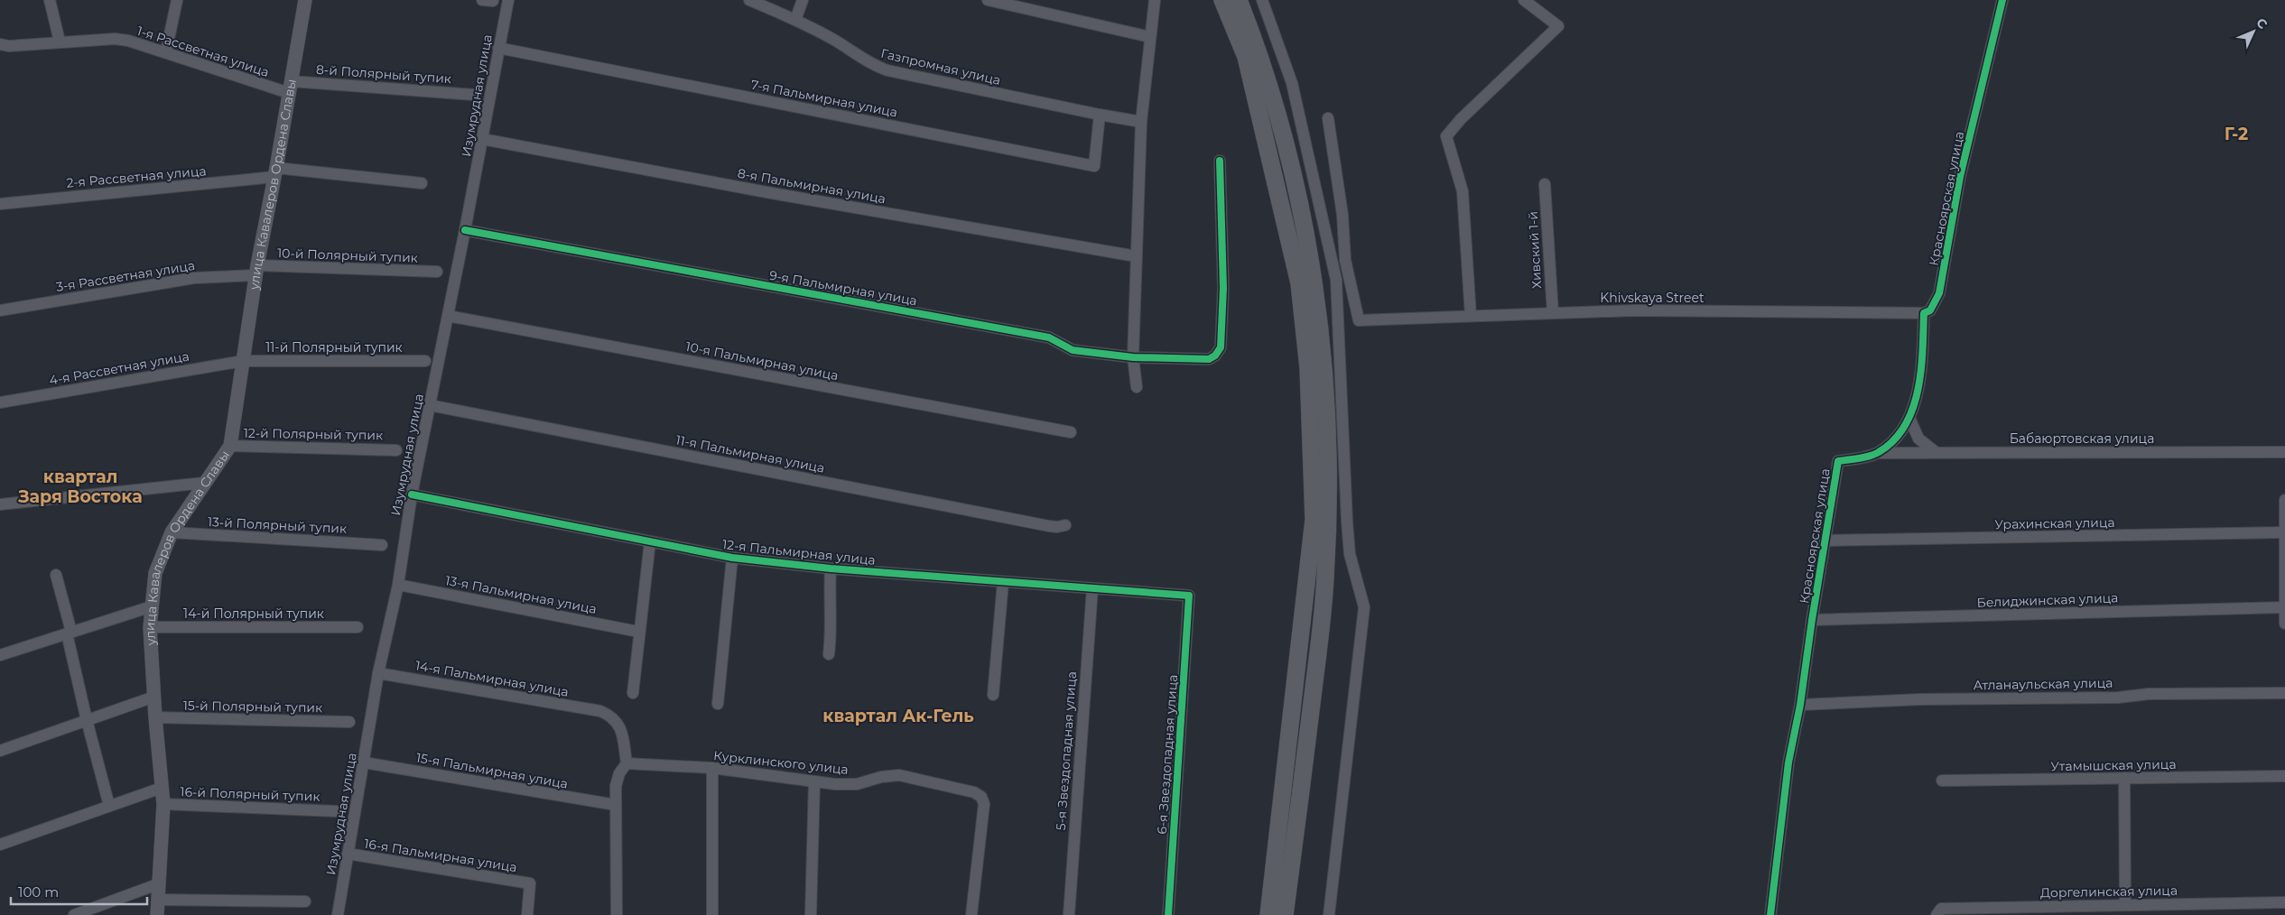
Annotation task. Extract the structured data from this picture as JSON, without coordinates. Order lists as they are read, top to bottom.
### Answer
{
  "streets": {
    "street": [
      "1-я Рассветная улица",
      "Газпромная улица",
      "8-й Полярный тупик",
      "Изумрудная улица",
      "7-я Пальмирная улица",
      "2-я Рассветная улица",
      "улица Кавалеров Ордена Славы",
      "8-я Пальмирная улица",
      "Красноярская улица",
      "Хивский 1-й",
      "10-й Полярный тупик",
      "3-я Рассветная улица",
      "9-я Пальмирная улица",
      "Khivskaya Street",
      "11-й Полярный тупик",
      "10-я Пальмирная улица",
      "4-я Рассветная улица",
      "12-й Полярный тупик",
      "Бабаюртовская улица",
      "11-я Пальмирная улица",
      "Урахинская улица",
      "13-й Полярный тупик",
      "12-я Пальмирная улица",
      "13-я Пальмирная улица",
      "Белиджинская улица",
      "14-й Полярный тупик",
      "14-я Пальмирная улица",
      "Атланаульская улица",
      "15-й Полярный тупик",
      "5-я Звездопадная улица",
      "6-я Звездопадная улица",
      "Курклинского улица",
      "Утамышская улица",
      "15-я Пальмирная улица",
      "16-й Полярный тупик",
      "16-я Пальмирная улица",
      "Доргелинская улица"
    ]
  },
  "crossings": [
    ["1-я Рассветная улица", "8-й Полярный тупик"],
    ["1-я Рассветная улица", "улица Кавалеров Ордена Славы"],
    ["Газпромная улица", "7-я Пальмирная улица"],
    ["8-й Полярный тупик", "улица Кавалеров Ордена Славы"],
    ["Изумрудная улица", "7-я Пальмирная улица"],
    ["Изумрудная улица", "8-я Пальмирная улица"],
    ["Изумрудная улица", "9-я Пальмирная улица"],
    ["Изумрудная улица", "10-я Пальмирная улица"],
    ["Изумрудная улица", "11-я Пальмирная улица"],
    ["Изумрудная улица", "12-я Пальмирная улица"],
    ["Изумрудная улица", "13-я Пальмирная улица"],
    ["Изумрудная улица", "14-я Пальмирная улица"],
    ["Изумрудная улица", "15-я Пальмирная улица"],
    ["Изумрудная улица", "16-я Пальмирная улица"],
    ["2-я Рассветная улица", "улица Кавалеров Ордена Славы"],
    ["улица Кавалеров Ордена Славы", "10-й Полярный тупик"],
    ["улица Кавалеров Ордена Славы", "3-я Рассветная улица"],
    ["улица Кавалеров Ордена Славы", "11-й Полярный тупик"],
    ["улица Кавалеров Ордена Славы", "4-я Рассветная улица"],
    ["улица Кавалеров Ордена Славы", "12-й Полярный тупик"],
    ["улица Кавалеров Ордена Славы", "13-й Полярный тупик"],
    ["улица Кавалеров Ордена Славы", "14-й Полярный тупик"],
    ["улица Кавалеров Ордена Славы", "15-й Полярный тупик"],
    ["улица Кавалеров Ордена Славы", "16-й Полярный тупик"],
    ["Красноярская улица", "Khivskaya Street"],
    ["Красноярская улица", "Бабаюртовская улица"],
    ["Красноярская улица", "Урахинская улица"],
    ["Красноярская улица", "Белиджинская улица"],
    ["Красноярская улица", "Атланаульская улица"],
    ["Хивский 1-й", "Khivskaya Street"],
    ["10-й Полярный тупик", "3-я Рассветная улица"],
    ["11-й Полярный тупик", "4-я Рассветная улица"],
    ["12-я Пальмирная улица", "5-я Звездопадная улица"],
    ["12-я Пальмирная улица", "6-я Звездопадная улица"],
    ["14-я Пальмирная улица", "Курклинского улица"]
  ],
  "districts": ["Г-2", "квартал Заря Востока", "квартал Ак-Гель"],
  "scale_bar": "100 m",
  "north": "top right"
}
